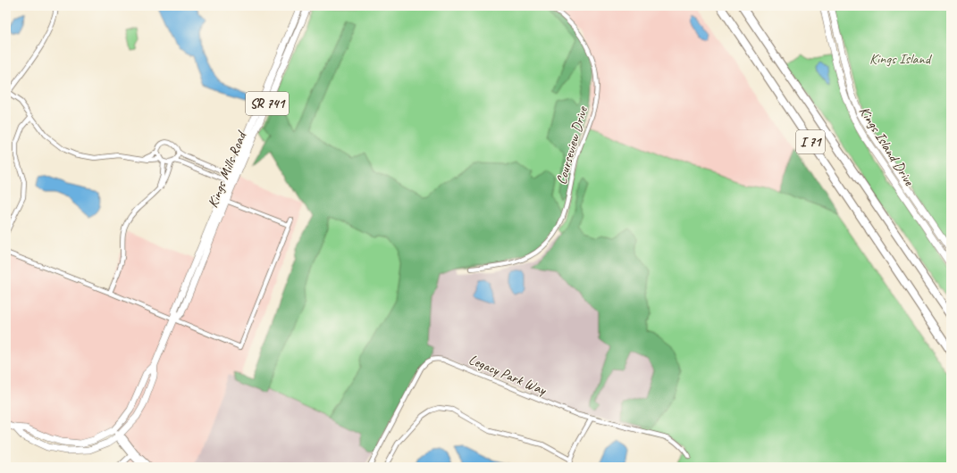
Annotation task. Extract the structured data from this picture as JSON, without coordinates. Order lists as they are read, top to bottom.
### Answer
{
  "streets": {
    "highway": ["I 71"],
    "main road": ["SR 741", "Kings Island Drive", "Kings Mills Road"],
    "street": ["Courseview Drive", "Legacy Park Way"]
  },
  "crossings": [
    ["SR 741", "Kings Mills Road"]
  ],
  "parks": ["Kings Island"]
}
